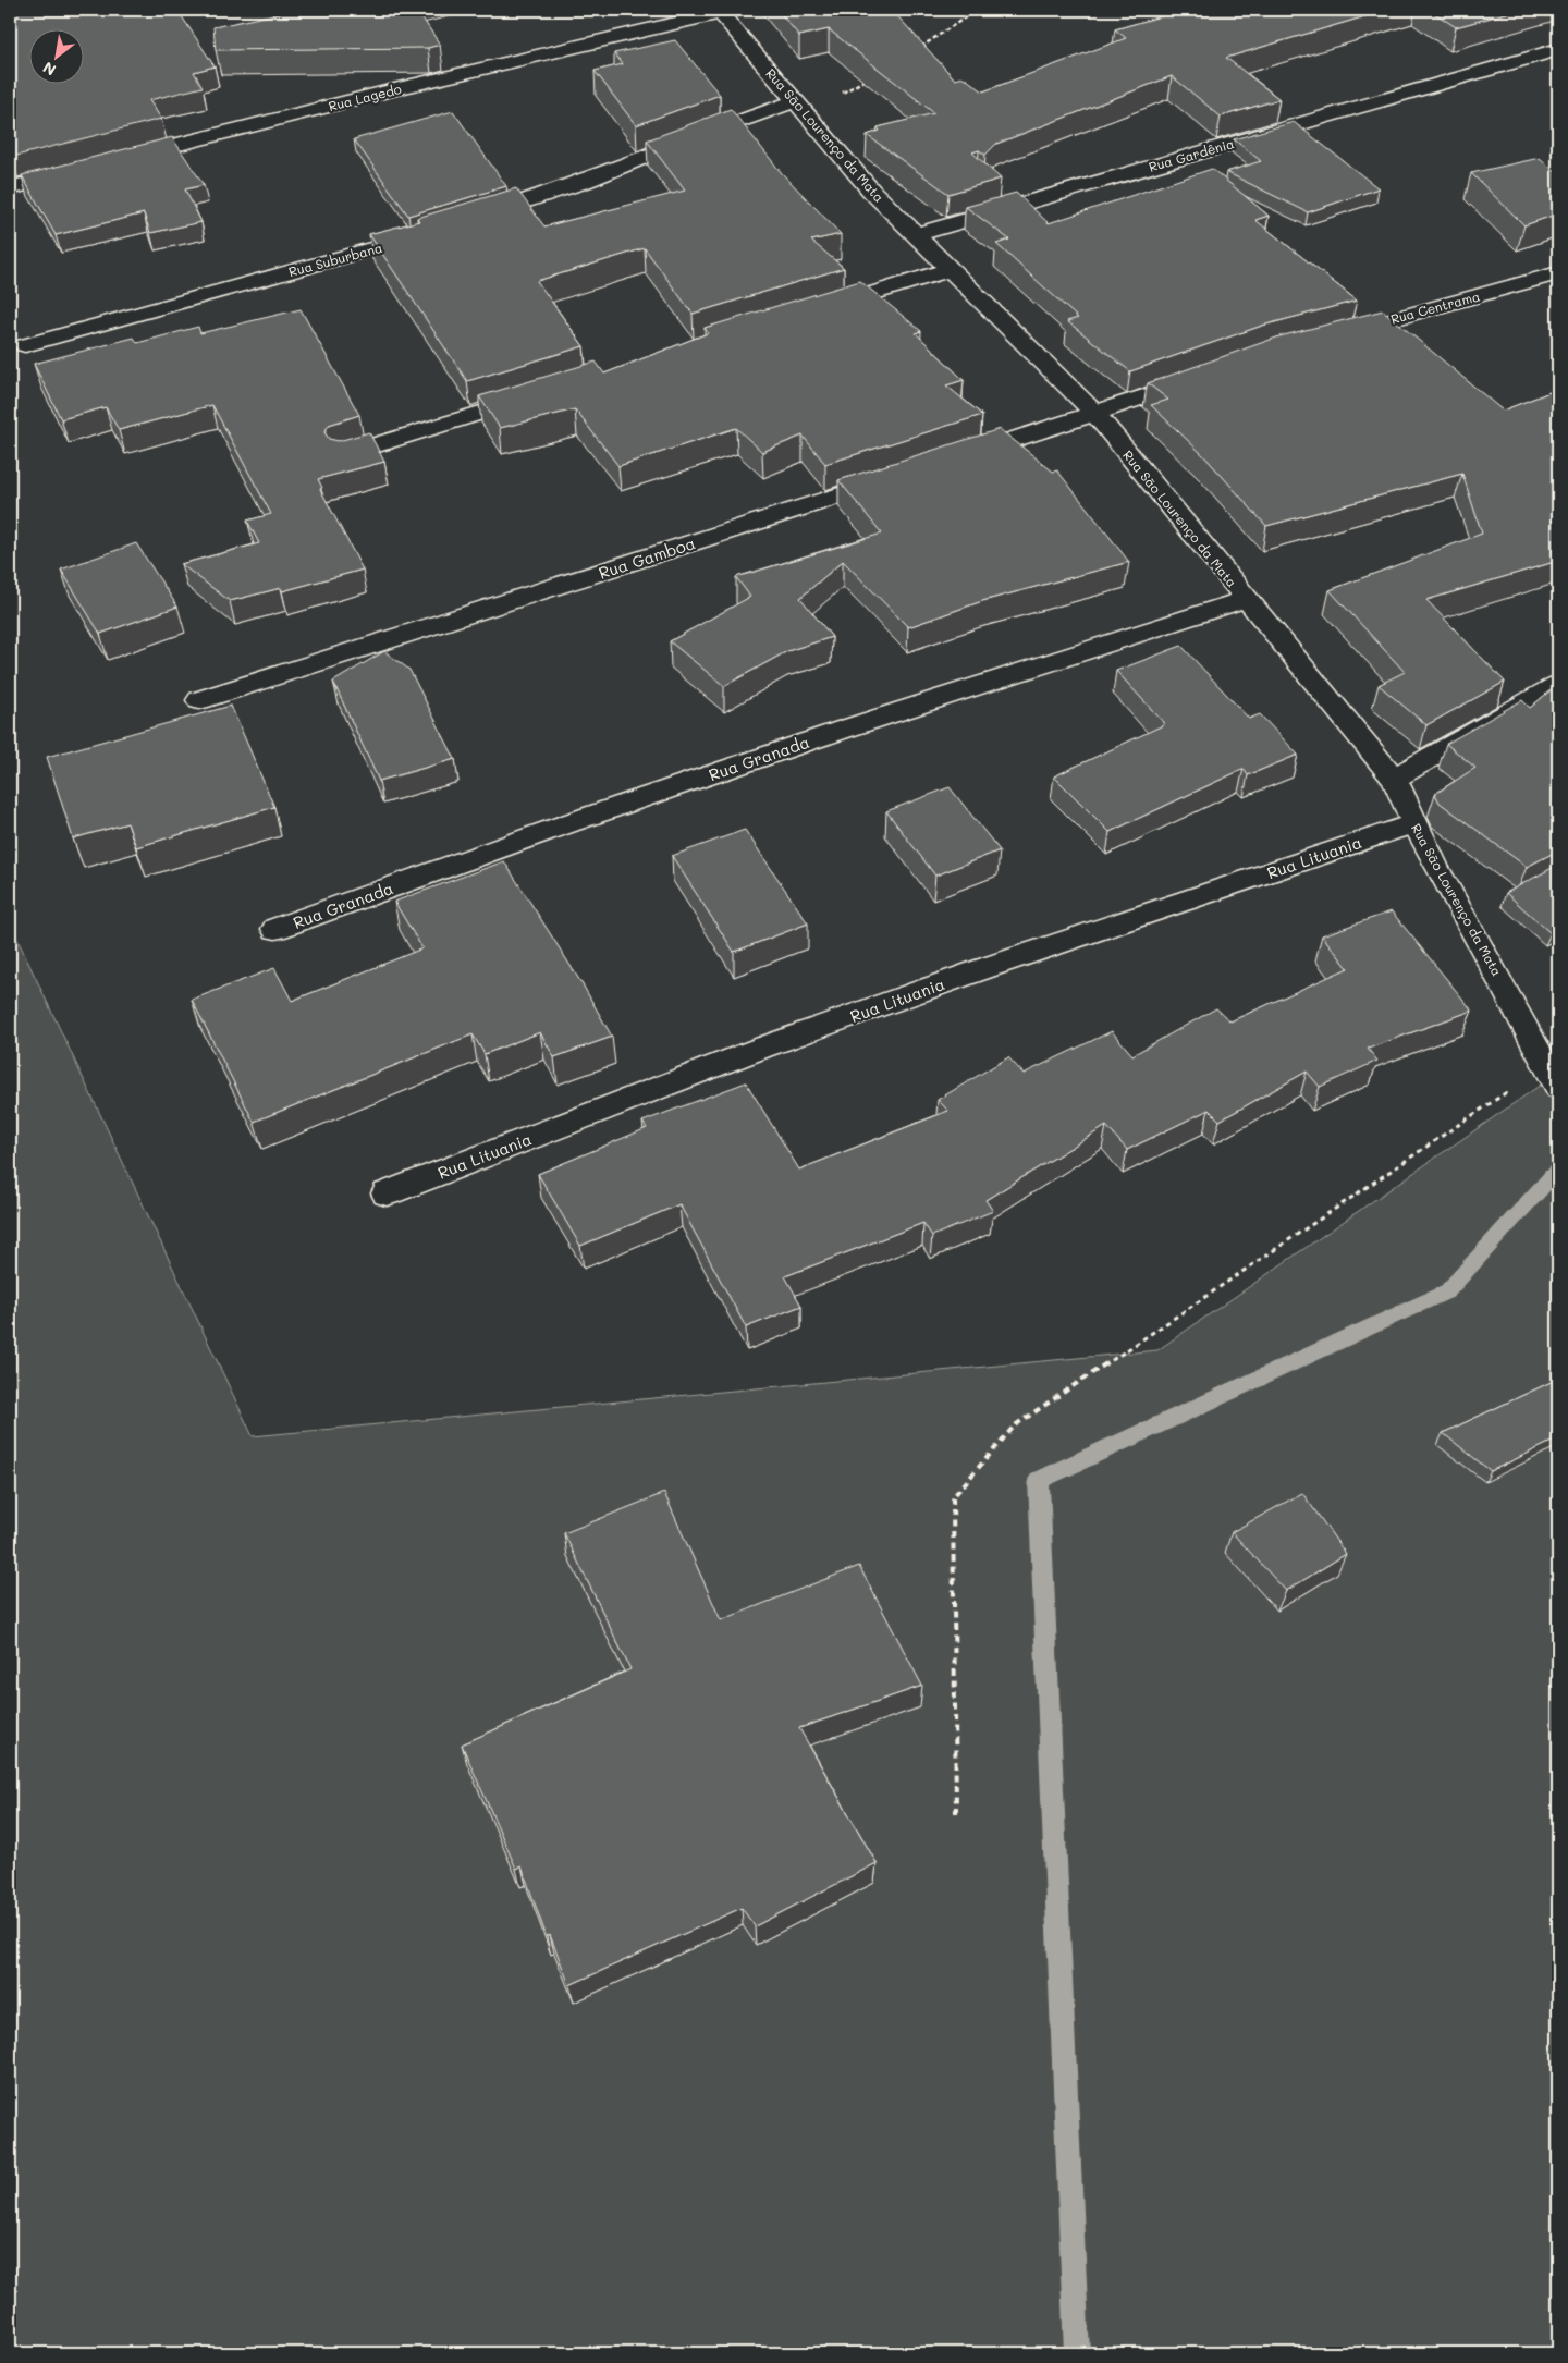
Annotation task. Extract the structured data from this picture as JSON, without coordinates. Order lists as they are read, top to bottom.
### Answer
{
  "streets": {
    "street": [
      "Rua Lagedo",
      "Rua São Lourenço da Mata",
      "Rua Gardênia",
      "Rua Suburbana",
      "Rua Centrama",
      "Rua Gamboa",
      "Rua Granada",
      "Rua Lituania"
    ]
  },
  "crossings": [
    ["Rua Lagedo", "Rua São Lourenço da Mata"],
    ["Rua São Lourenço da Mata", "Rua Gardênia"],
    ["Rua São Lourenço da Mata", "Rua Granada"],
    ["Rua São Lourenço da Mata", "Rua Lituania"]
  ],
  "north": "bottom left"
}
